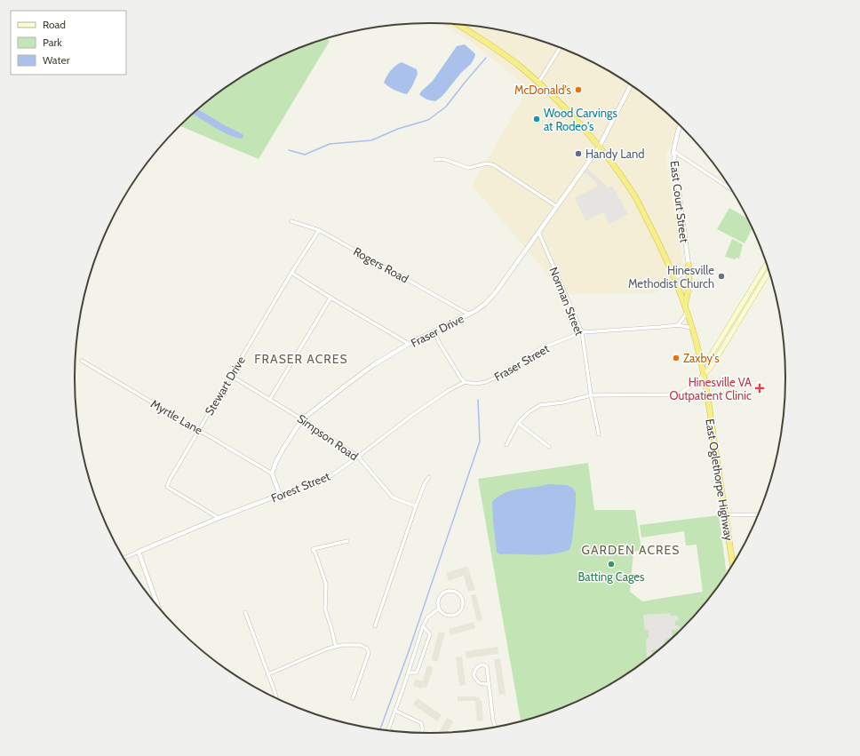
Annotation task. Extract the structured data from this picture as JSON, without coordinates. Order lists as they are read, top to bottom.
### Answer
{
  "streets": {
    "highway": ["East Oglethorpe Highway"],
    "street": [
      "East Court Street",
      "Rogers Road",
      "Norman Street",
      "Fraser Drive",
      "Fraser Street",
      "Stewart Drive",
      "Myrtle Lane",
      "Simpson Road",
      "Forest Street"
    ]
  },
  "crossings": [
    ["Rogers Road", "Fraser Drive"],
    ["Rogers Road", "Stewart Drive"],
    ["Norman Street", "Fraser Drive"],
    ["Norman Street", "Fraser Street"],
    ["Fraser Drive", "Myrtle Lane"],
    ["Fraser Drive", "Simpson Road"],
    ["Fraser Drive", "East Oglethorpe Highway"],
    ["Fraser Street", "East Oglethorpe Highway"],
    ["Fraser Street", "Forest Street"],
    ["Stewart Drive", "Myrtle Lane"],
    ["Stewart Drive", "Simpson Road"],
    ["Stewart Drive", "Forest Street"],
    ["Simpson Road", "Forest Street"]
  ],
  "districts": ["FRASER ACRES", "GARDEN ACRES"],
  "places": {
    "other": [
      "McDonald's",
      "Wood Carvings at Rodeo's",
      "Handy Land",
      "Hinesville Methodist Church",
      "Zaxby's",
      "Batting Cages"
    ],
    "health": ["Hinesville VA Outpatient Clinic"]
  },
  "legend": ["Road", "Park", "Water"]
}
